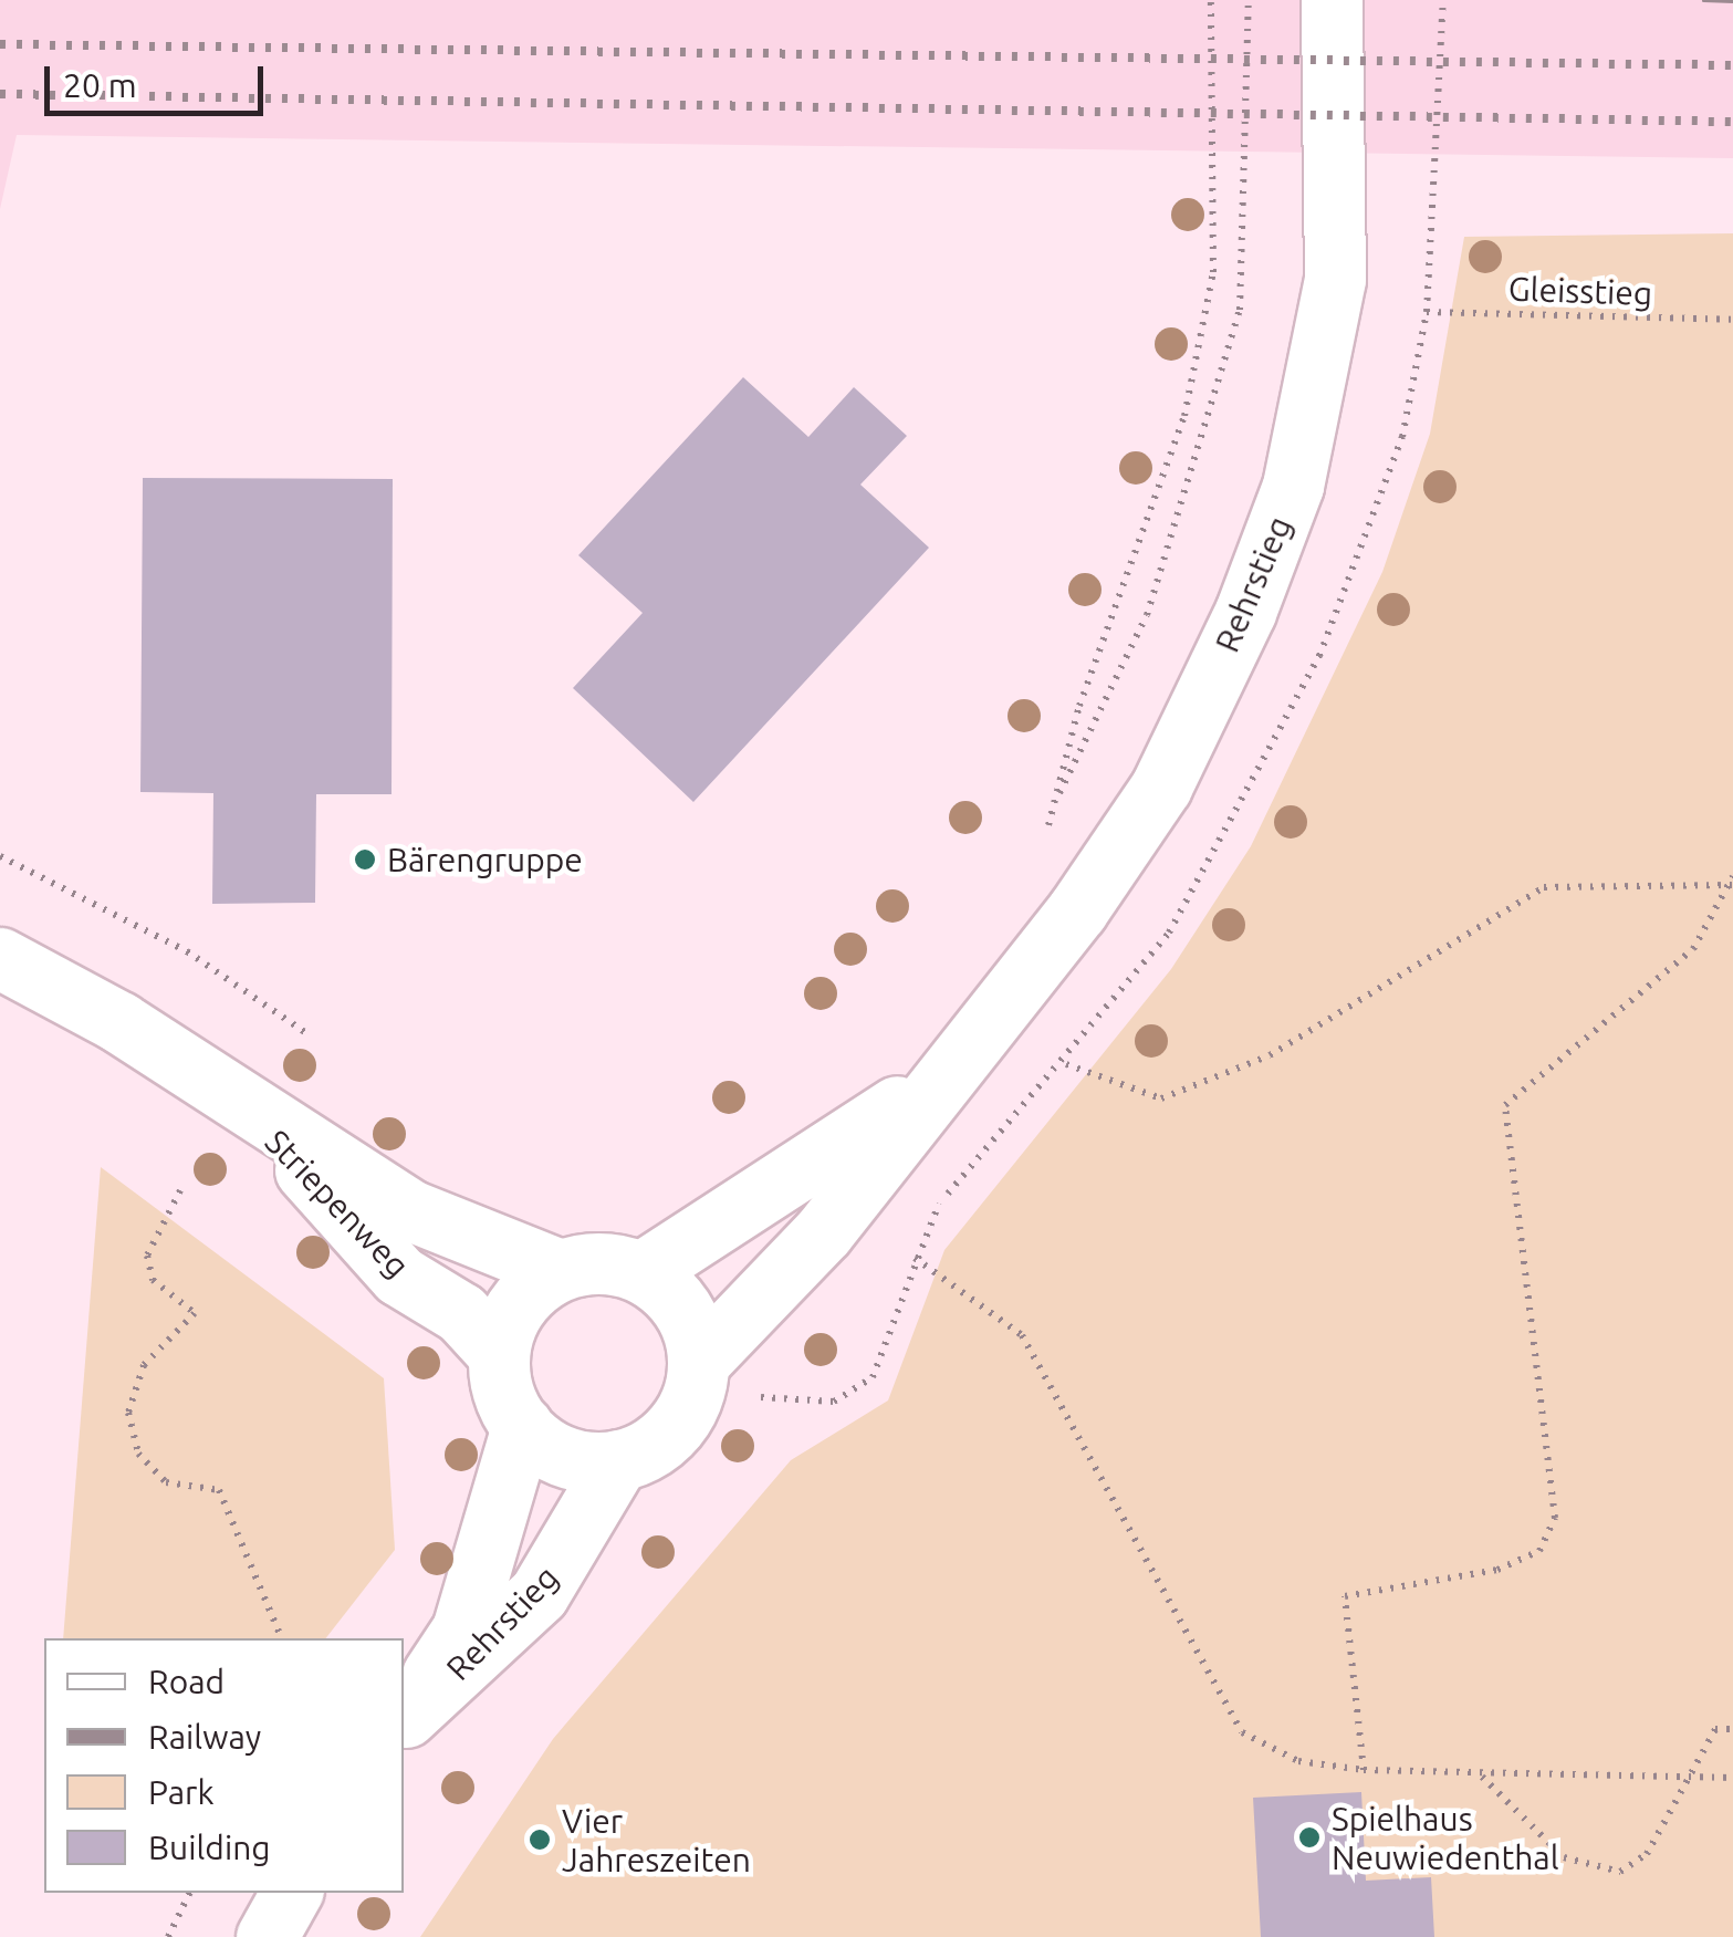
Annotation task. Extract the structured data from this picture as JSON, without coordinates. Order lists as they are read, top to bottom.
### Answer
{
  "streets": {
    "street": ["Rehrstieg", "Striepenweg"],
    "path": ["Gleisstieg"]
  },
  "crossings": [
    ["Rehrstieg", "Striepenweg"]
  ],
  "places": ["Bärengruppe", "Spielhaus Neuwiedenthal", "Vier Jahreszeiten"],
  "legend": [
    "Road",
    "Railway",
    "Park",
    "Building"
  ],
  "scale_bar": "20 m"
}
